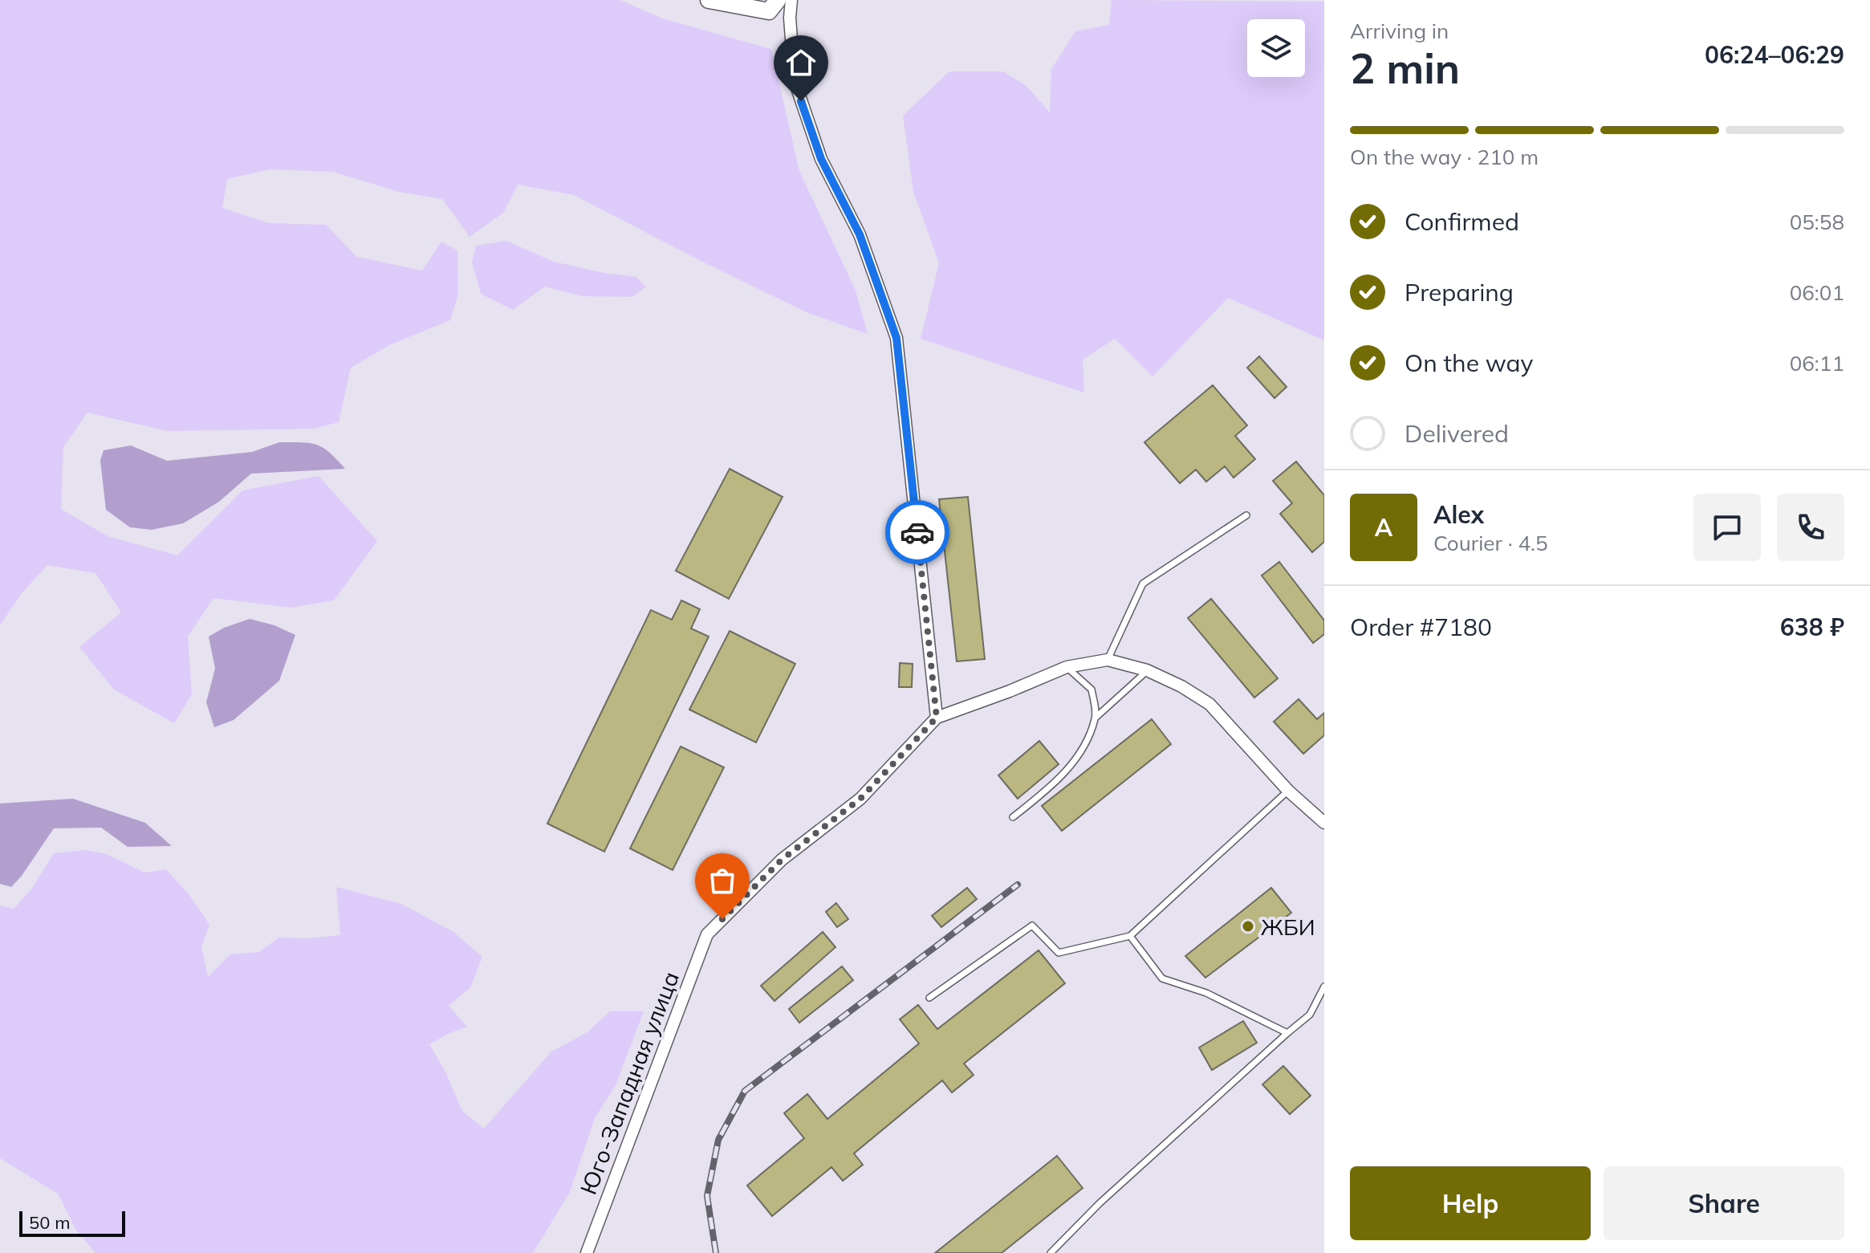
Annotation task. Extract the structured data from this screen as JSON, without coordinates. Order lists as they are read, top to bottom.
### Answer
{
  "streets": {
    "street": ["Юго-Западная улица"]
  },
  "places": ["ЖБИ"],
  "scale_bar": "50 m",
  "page": {
    "heading": ["2 min", "Arriving in", "06:24–06:29"],
    "panel": [
      "Alex",
      "Courier · 4.5",
      "Order #7180",
      "638 ₽"
    ],
    "bar": "On the way · 210 m",
    "list": [
      ["Confirmed", "05:58"],
      ["Preparing", "06:01"],
      ["On the way", "06:11"],
      "Delivered"
    ],
    "round": "A",
    "buttons": ["Help", "Share"],
    "scale": "50 m"
  }
}
